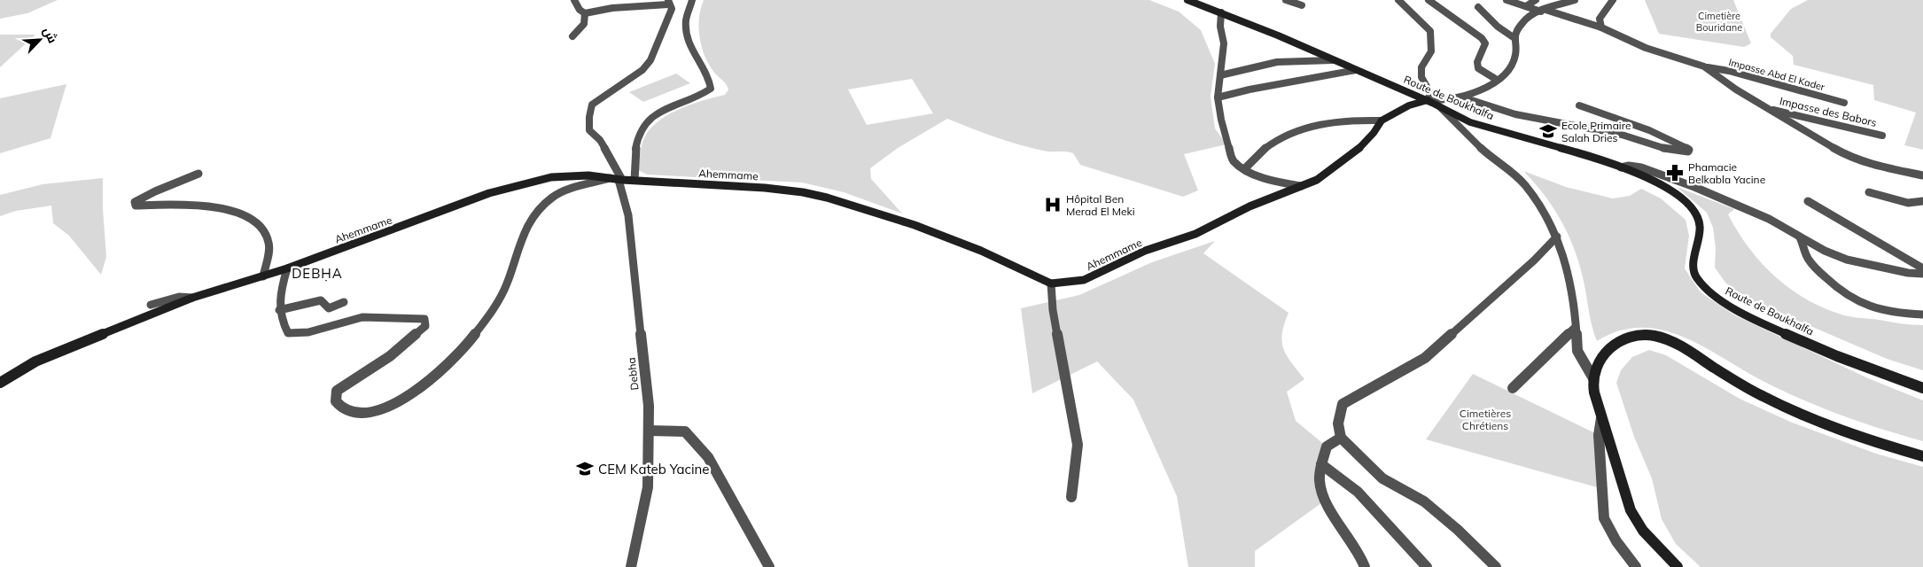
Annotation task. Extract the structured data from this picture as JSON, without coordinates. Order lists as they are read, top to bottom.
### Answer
{
  "streets": {
    "street": [
      "Impasse Abd El Kader",
      "Route de Boukhalfa",
      "Impasse des Babors",
      "Ahemmame",
      "Debha"
    ]
  },
  "crossings": [
    ["Route de Boukhalfa", "Ahemmame"],
    ["Ahemmame", "Debha"]
  ],
  "districts": ["DEBḤA"],
  "parks": ["Cimetière Bouridane", "Cimetières Chrétiens"],
  "places": {
    "school or university": ["Ecole Primaire Salah Dries", "CEM Kateb Yacine"],
    "pharmacy": ["Phamacie Belkabla Yacine"],
    "hospital": ["Hôpital Ben Merad El Meki"]
  },
  "north": "top right"
}
